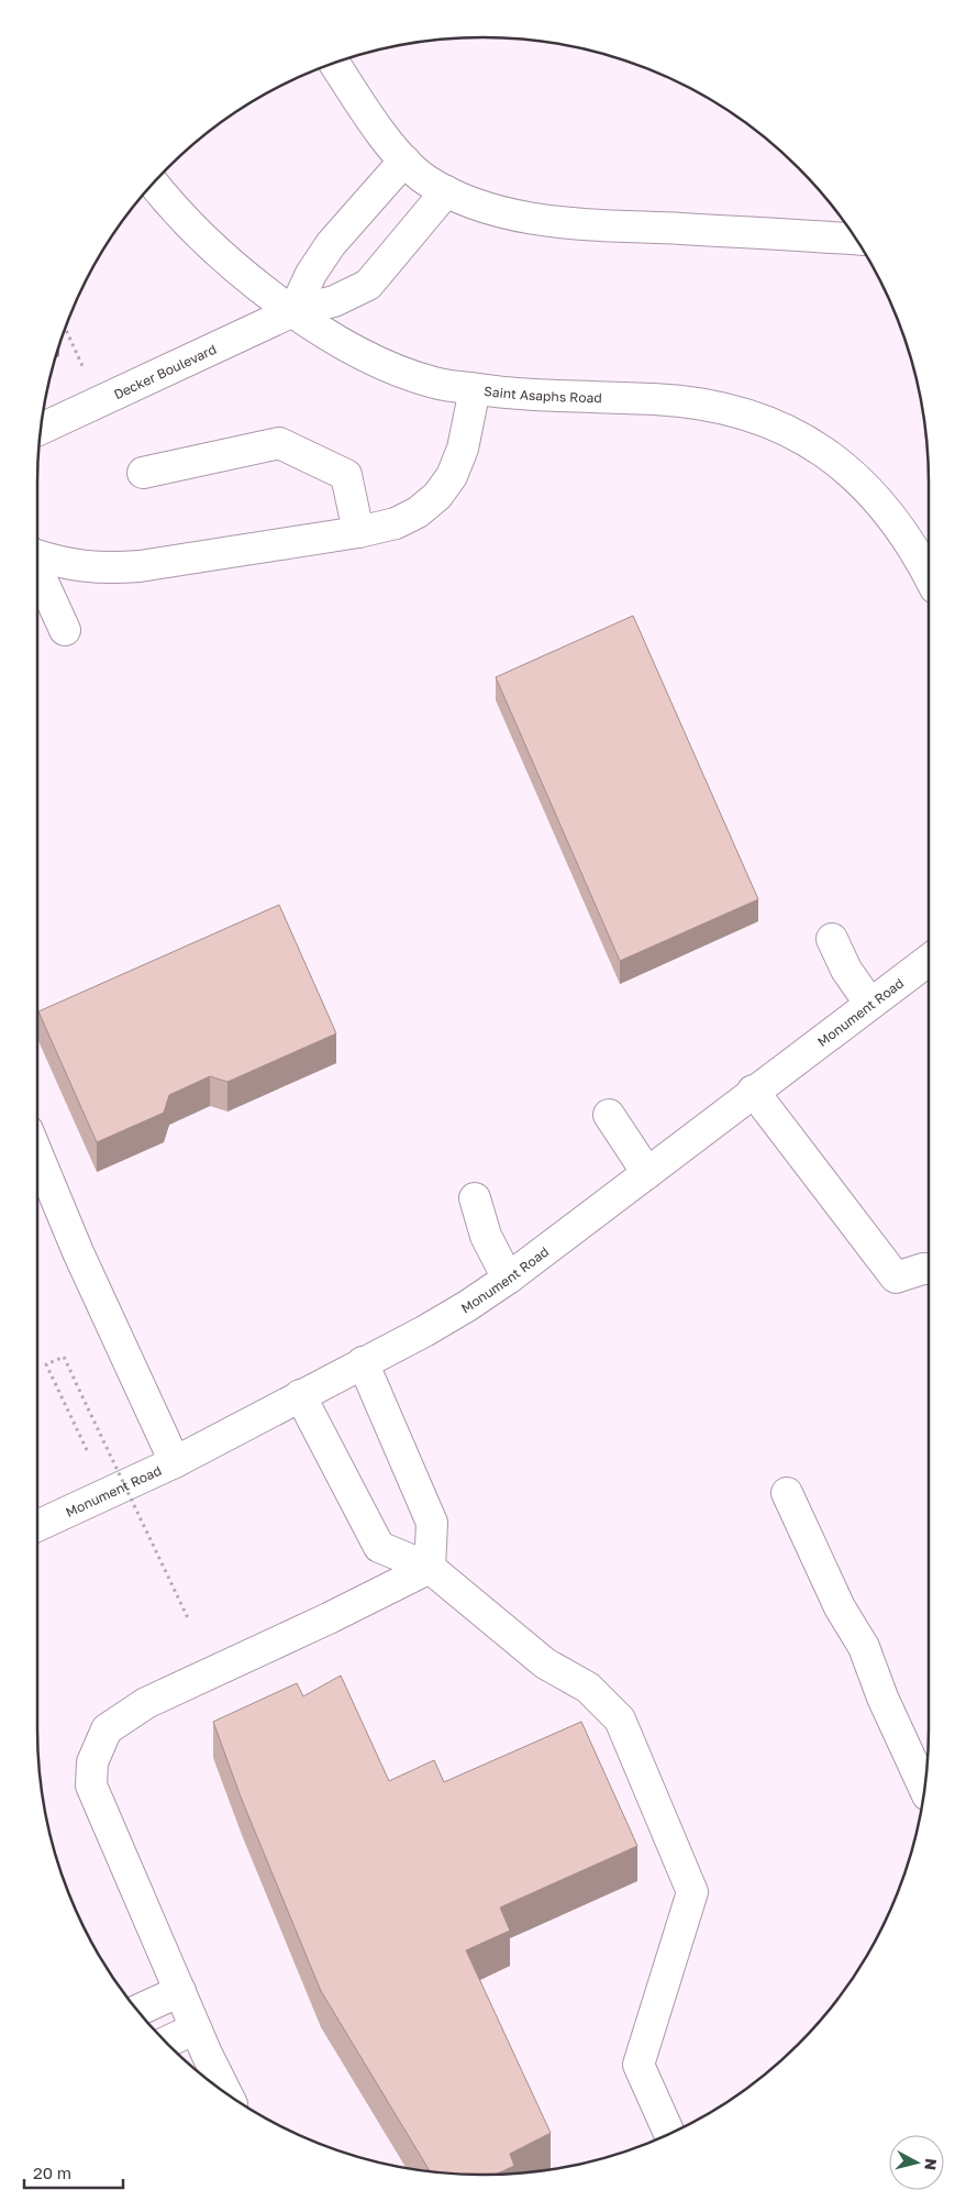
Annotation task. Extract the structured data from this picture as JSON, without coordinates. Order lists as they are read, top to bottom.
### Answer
{
  "streets": {
    "street": ["Decker Boulevard", "Saint Asaphs Road", "Monument Road"]
  },
  "crossings": [
    ["Decker Boulevard", "Saint Asaphs Road"]
  ],
  "scale_bar": "20 m",
  "north": "right"
}
